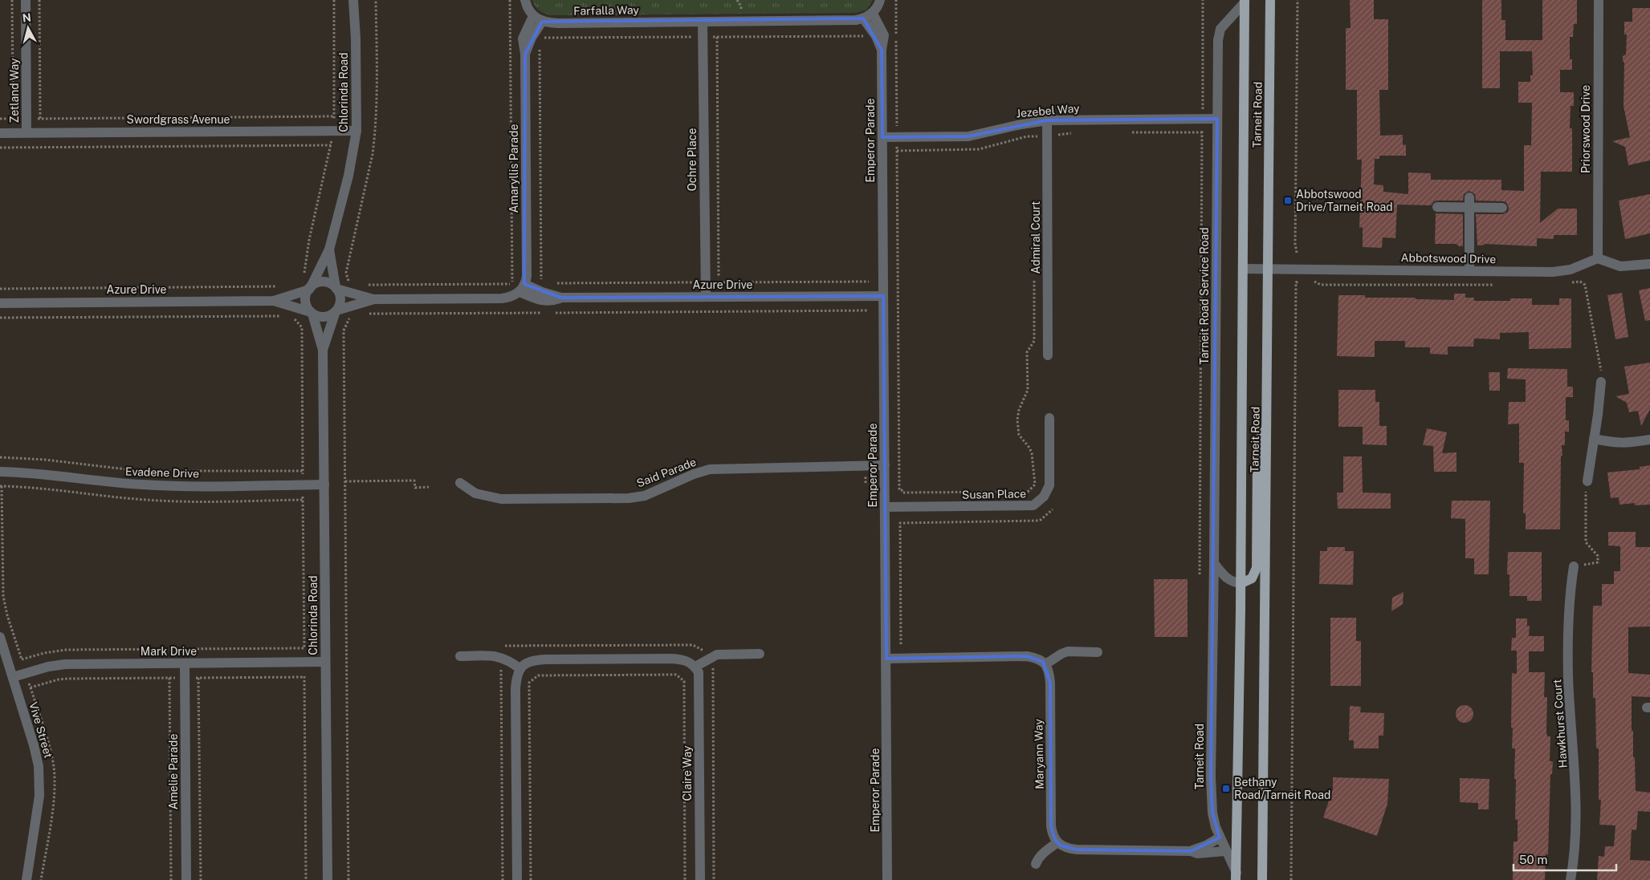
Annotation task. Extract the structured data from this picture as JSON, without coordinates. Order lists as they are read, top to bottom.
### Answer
{
  "streets": {
    "main road": ["Tarneit Road"],
    "street": [
      "Farfalla Way",
      "Zetland Way",
      "Chlorinda Road",
      "Jezebel Way",
      "Swordgrass Avenue",
      "Priorswood Drive",
      "Emperor Parade",
      "Ochre Place",
      "Amaryllis Parade",
      "Admiral Court",
      "Abbotswood Drive",
      "Azure Drive",
      "Tarneit Road Service Road",
      "Evadene Drive",
      "Said Parade",
      "Susan Place",
      "Mark Drive",
      "Hawkhurst Court",
      "Vive Street",
      "Maryann Way",
      "Amelie Parade",
      "Claire Way"
    ]
  },
  "crossings": [
    ["Farfalla Way", "Emperor Parade"],
    ["Farfalla Way", "Ochre Place"],
    ["Farfalla Way", "Amaryllis Parade"],
    ["Zetland Way", "Swordgrass Avenue"],
    ["Chlorinda Road", "Swordgrass Avenue"],
    ["Chlorinda Road", "Azure Drive"],
    ["Chlorinda Road", "Evadene Drive"],
    ["Chlorinda Road", "Mark Drive"],
    ["Jezebel Way", "Emperor Parade"],
    ["Jezebel Way", "Admiral Court"],
    ["Jezebel Way", "Tarneit Road Service Road"],
    ["Tarneit Road", "Abbotswood Drive"],
    ["Tarneit Road", "Tarneit Road Service Road"],
    ["Priorswood Drive", "Abbotswood Drive"],
    ["Emperor Parade", "Azure Drive"],
    ["Emperor Parade", "Said Parade"],
    ["Emperor Parade", "Susan Place"],
    ["Ochre Place", "Azure Drive"],
    ["Amaryllis Parade", "Azure Drive"],
    ["Mark Drive", "Vive Street"],
    ["Mark Drive", "Amelie Parade"]
  ],
  "places": {
    "transit": ["Abbotswood Drive/Tarneit Road", "Bethany Road/Tarneit Road"]
  },
  "scale_bar": "50 m",
  "north": "top"
}
